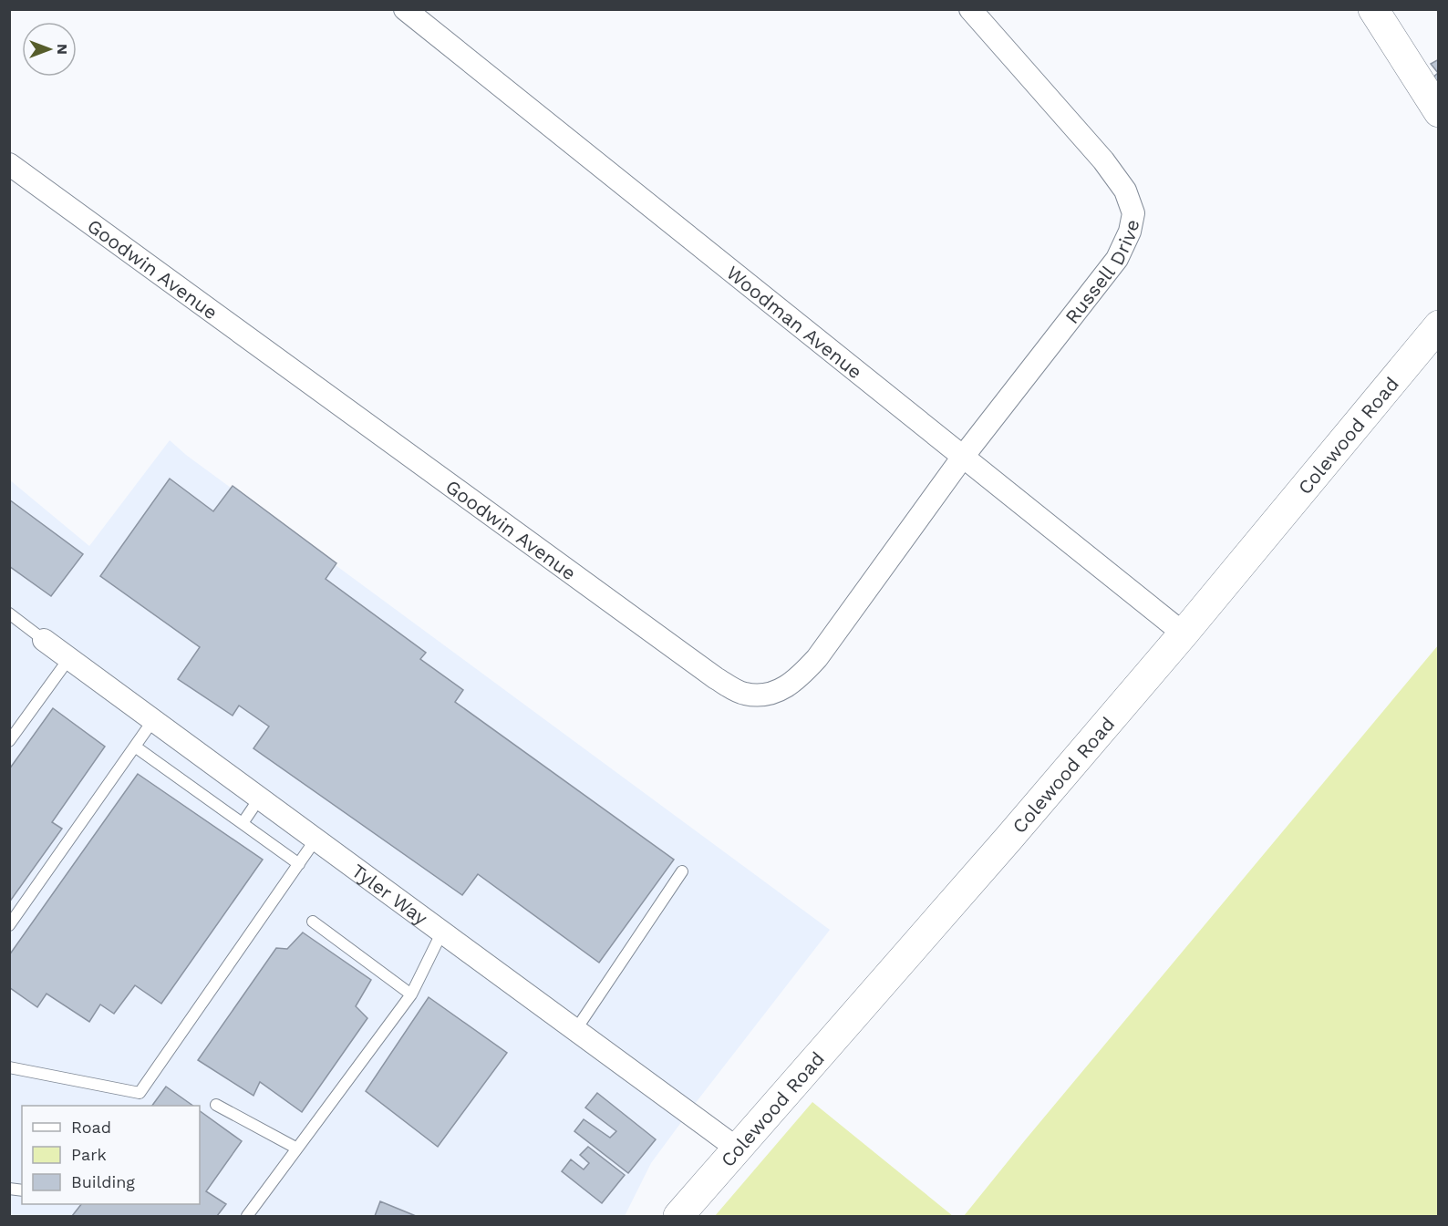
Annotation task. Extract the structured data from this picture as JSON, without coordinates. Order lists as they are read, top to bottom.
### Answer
{
  "streets": {
    "main road": ["Colewood Road"],
    "street": [
      "Goodwin Avenue",
      "Russell Drive",
      "Woodman Avenue",
      "Tyler Way"
    ]
  },
  "crossings": [
    ["Goodwin Avenue", "Russell Drive"],
    ["Goodwin Avenue", "Woodman Avenue"],
    ["Russell Drive", "Woodman Avenue"],
    ["Woodman Avenue", "Colewood Road"],
    ["Colewood Road", "Tyler Way"]
  ],
  "legend": ["Road", "Park", "Building"],
  "north": "right"
}
